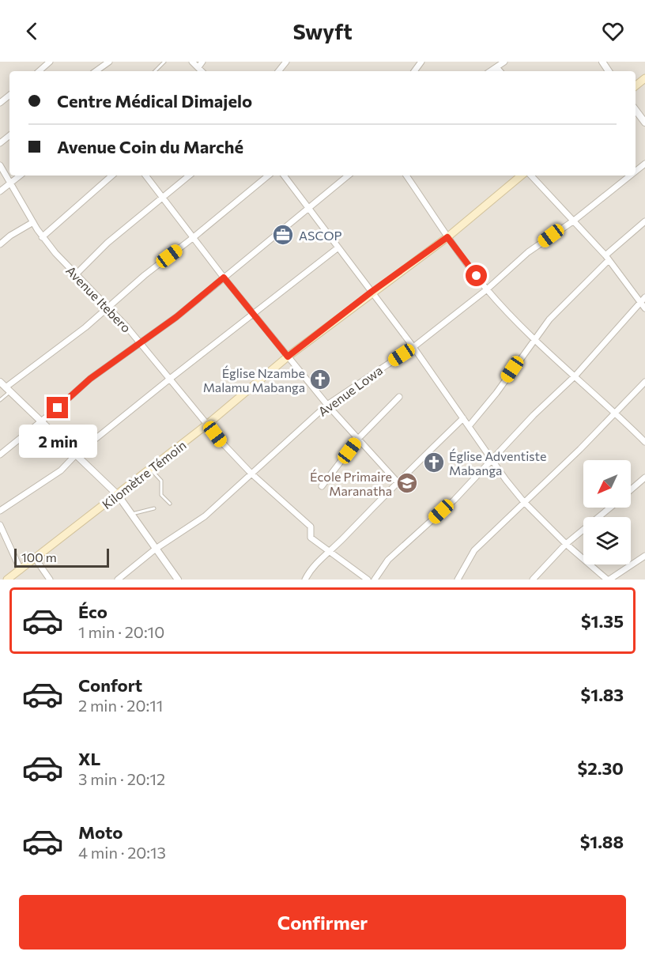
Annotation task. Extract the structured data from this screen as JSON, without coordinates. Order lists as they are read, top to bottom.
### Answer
{
  "streets": {
    "main road": ["Kilomètre Témoin"],
    "street": ["Avenue Itebero", "Avenue Lowa"]
  },
  "crossings": [
    ["Avenue Itebero", "Avenue Lowa"],
    ["Avenue Itebero", "Kilomètre Témoin"]
  ],
  "places": {
    "office": ["ASCOP"],
    "church": ["Église Nzambe Malamu Mabanga", "Église Adventiste Mabanga"],
    "school or university": ["École Primaire Maranatha"]
  },
  "scale_bar": "100 m",
  "north": "bottom left",
  "page": {
    "header": "Swyft",
    "banner": ["Centre Médical Dimajelo", "Avenue Coin du Marché"],
    "bubble": "2 min",
    "scale": "100 m",
    "list": [
      {
        "name": "Éco",
        "note": "1 min · 20:10",
        "value": "$1.35"
      },
      {
        "name": "Confort",
        "note": "2 min · 20:11",
        "value": "$1.83"
      },
      {
        "name": "XL",
        "note": "3 min · 20:12",
        "value": "$2.30"
      },
      {
        "name": "Moto",
        "note": "4 min · 20:13",
        "value": "$1.88"
      }
    ],
    "buttons": "Confirmer"
  }
}
